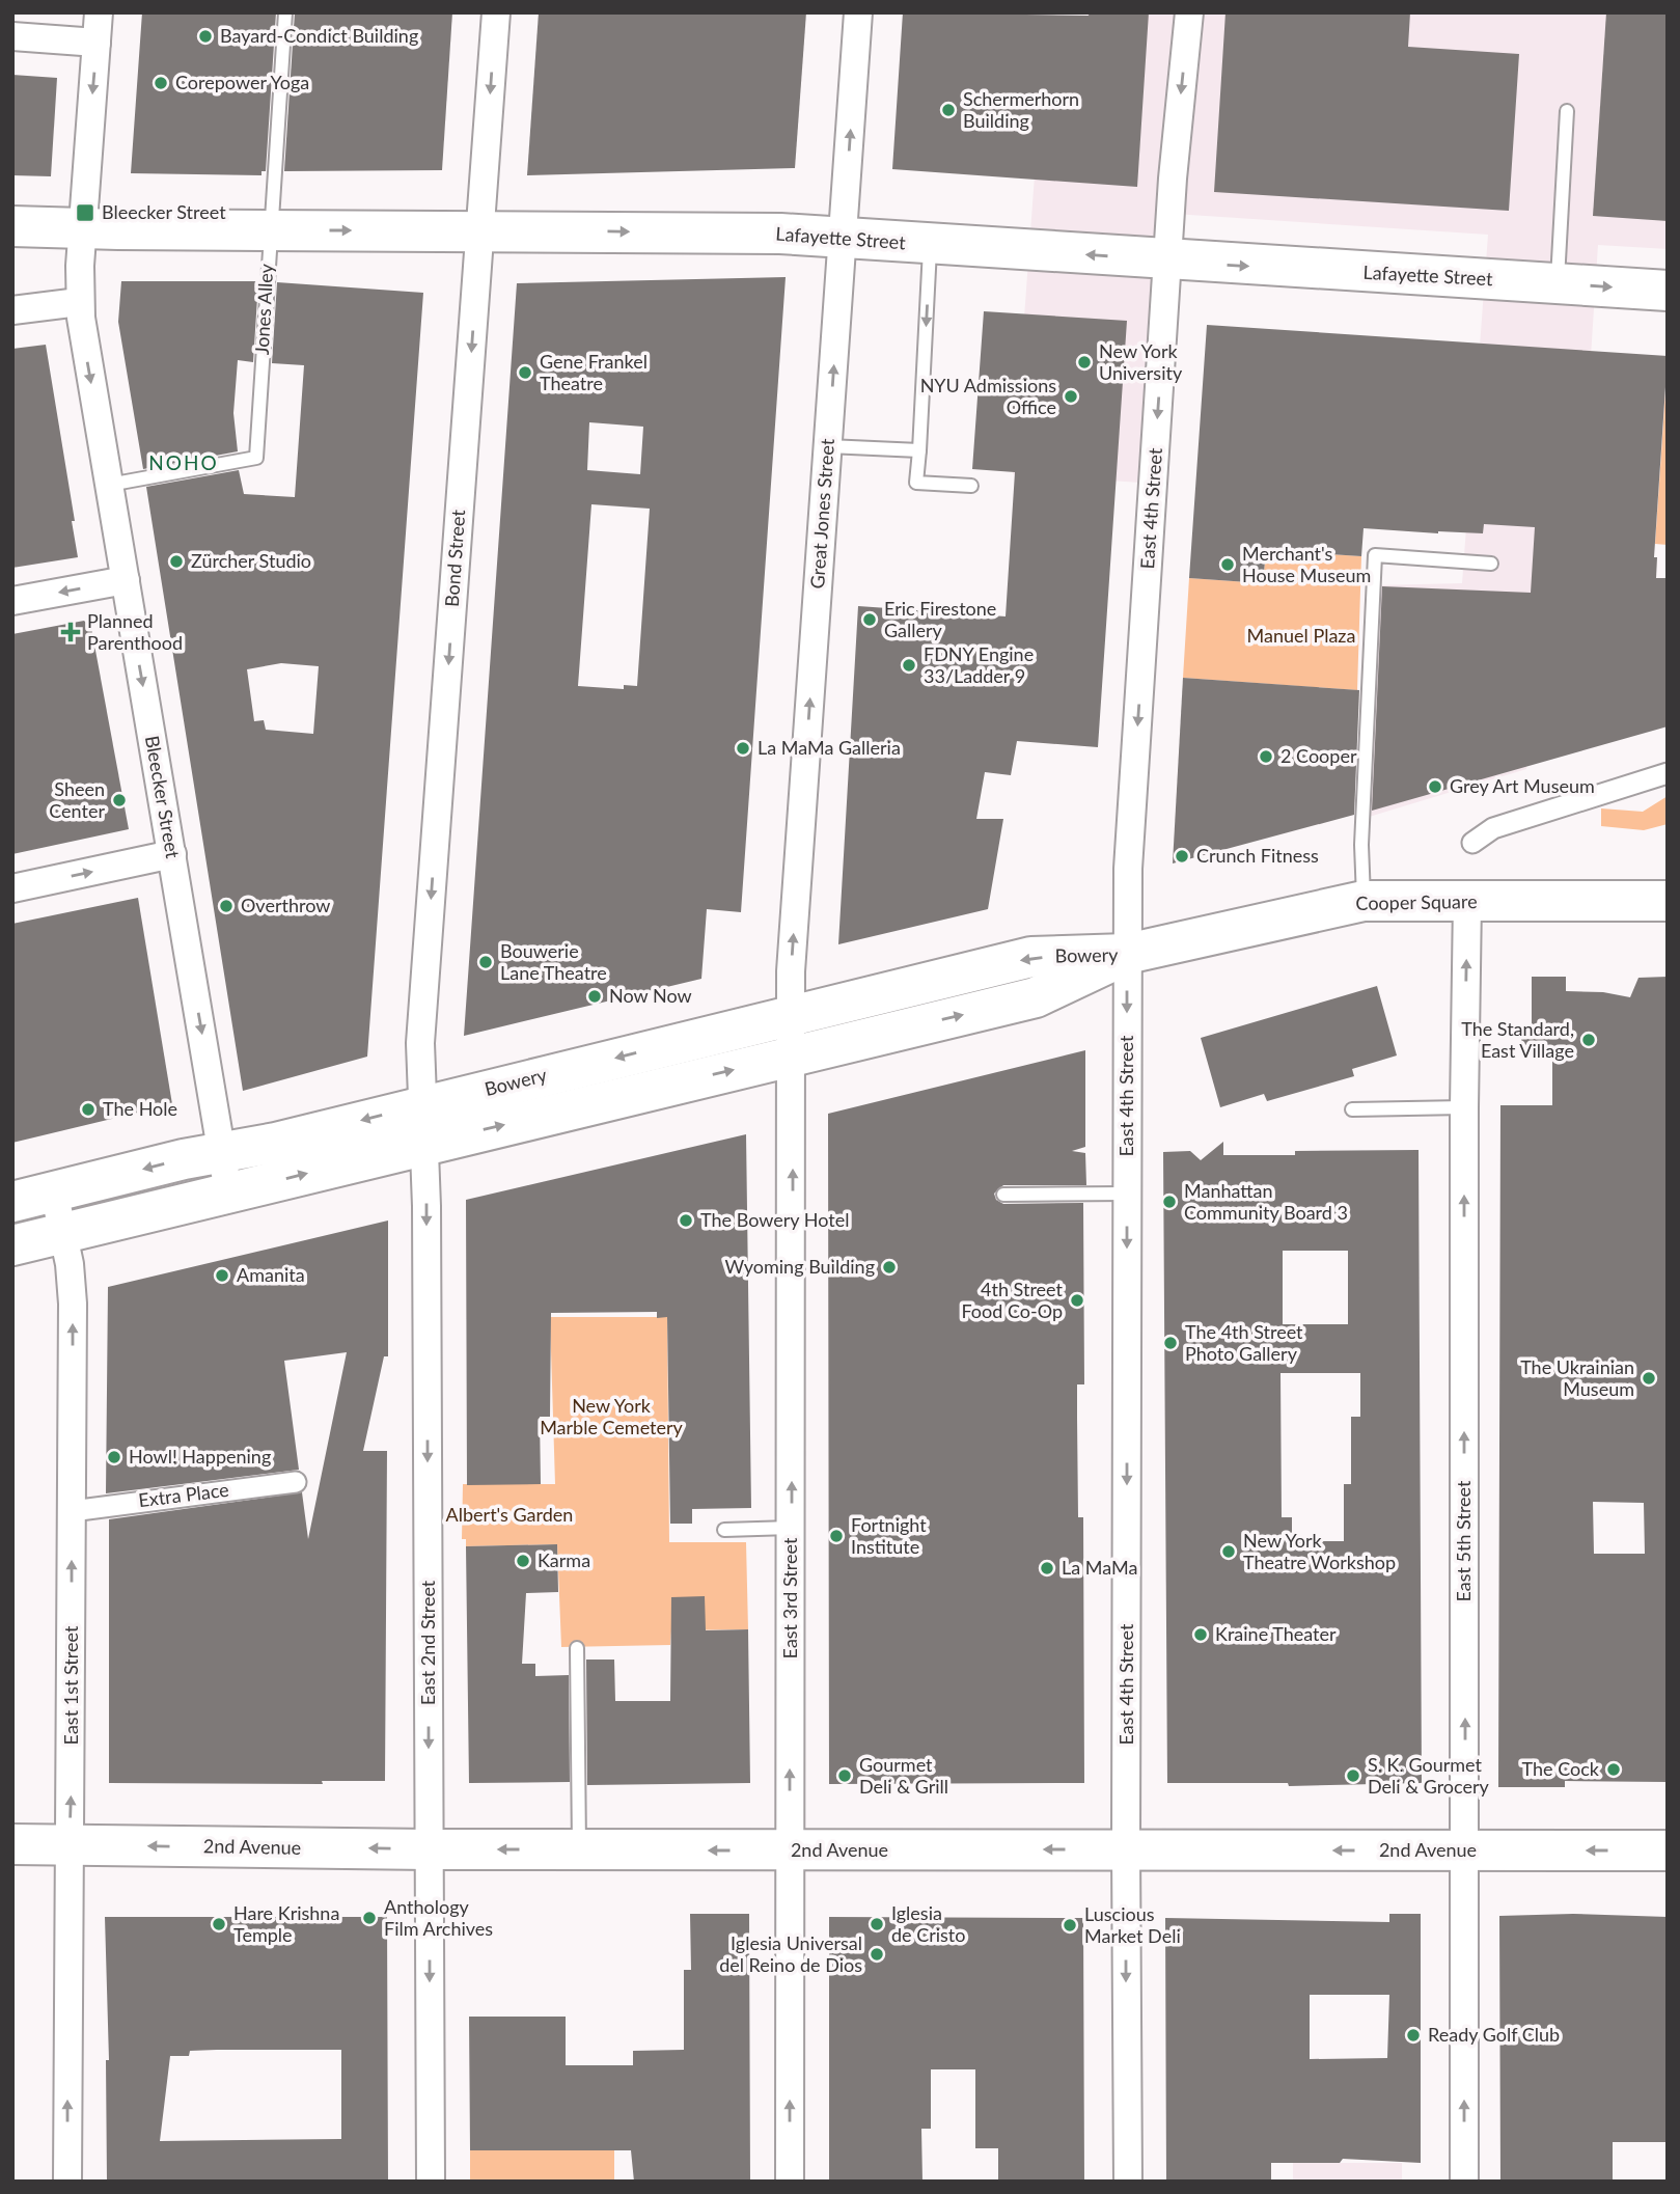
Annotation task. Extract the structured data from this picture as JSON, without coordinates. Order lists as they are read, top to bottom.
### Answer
{
  "streets": {
    "main road": [
      "Lafayette Street",
      "Cooper Square",
      "Bowery",
      "2nd Avenue"
    ],
    "street": [
      "East 4th Street",
      "Great Jones Street",
      "Bond Street",
      "Bleecker Street",
      "Extra Place",
      "East 5th Street",
      "East 3rd Street",
      "East 2nd Street",
      "East 1st Street"
    ],
    "lane": ["Jones Alley"]
  },
  "crossings": [
    ["Lafayette Street", "Jones Alley"],
    ["Lafayette Street", "East 4th Street"],
    ["Lafayette Street", "Great Jones Street"],
    ["Lafayette Street", "Bond Street"],
    ["Lafayette Street", "Bleecker Street"],
    ["Jones Alley", "Bleecker Street"],
    ["East 4th Street", "Cooper Square"],
    ["East 4th Street", "Bowery"],
    ["East 4th Street", "2nd Avenue"],
    ["Great Jones Street", "Bowery"],
    ["Great Jones Street", "East 3rd Street"],
    ["Bond Street", "Bowery"],
    ["Bond Street", "East 2nd Street"],
    ["Bleecker Street", "Bowery"],
    ["Cooper Square", "Bowery"],
    ["Cooper Square", "East 5th Street"],
    ["Bowery", "East 3rd Street"],
    ["Bowery", "East 2nd Street"],
    ["Bowery", "East 1st Street"],
    ["Extra Place", "East 1st Street"],
    ["East 5th Street", "2nd Avenue"],
    ["East 3rd Street", "2nd Avenue"],
    ["East 2nd Street", "2nd Avenue"],
    ["East 1st Street", "2nd Avenue"]
  ],
  "one_way": [
    "East 4th Street",
    "Great Jones Street",
    "Bond Street",
    "Bleecker Street",
    "East 5th Street",
    "East 3rd Street",
    "East 2nd Street",
    "East 1st Street",
    "2nd Avenue"
  ],
  "districts": ["NOHO"],
  "parks": ["Manuel Plaza", "New York Marble Cemetery", "Albert's Garden"],
  "places": {
    "other": [
      "Bayard-Condict Building",
      "Corepower Yoga",
      "Schermerhorn Building",
      "New York University",
      "Gene Frankel Theatre",
      "NYU Admissions Office",
      "Zürcher Studio",
      "Merchant's House Museum",
      "Eric Firestone Gallery",
      "FDNY Engine 33/Ladder 9",
      "La MaMa Galleria",
      "2 Cooper",
      "Grey Art Museum",
      "Sheen Center",
      "Crunch Fitness",
      "Overthrow",
      "Bouwerie Lane Theatre",
      "Now Now",
      "The Standard, East Village",
      "The Hole",
      "Manhattan Community Board 3",
      "The Bowery Hotel",
      "Wyoming Building",
      "Amanita",
      "4th Street Food Co-Op",
      "The 4th Street Photo Gallery",
      "The Ukrainian Museum",
      "Howl! Happening",
      "Fortnight Institute",
      "New York Theatre Workshop",
      "Karma",
      "La MaMa",
      "Kraine Theater",
      "The Cock",
      "Gourmet Deli & Grill",
      "S. K. Gourmet Deli & Grocery",
      "Anthology Film Archives",
      "Hare Krishna Temple",
      "Iglesia de Cristo",
      "Luscious Market Deli",
      "Iglesia Universal del Reino de Dios",
      "Ready Golf Club"
    ],
    "transit": ["Bleecker Street"],
    "health": ["Planned Parenthood"]
  }
}
